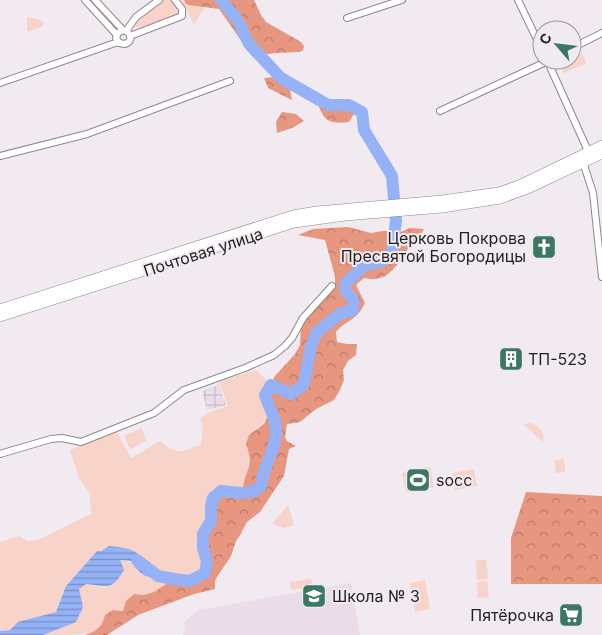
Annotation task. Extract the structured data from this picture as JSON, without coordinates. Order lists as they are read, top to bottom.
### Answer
{
  "streets": {
    "main road": ["Почтовая улица"]
  },
  "places": {
    "church": ["Церковь Покрова Пресвятой Богородицы"],
    "building": ["ТП-523"],
    "sports": ["socc"],
    "school or university": ["Школа № 3"],
    "supermarket": ["Пятёрочка"]
  },
  "north": "top left"
}
